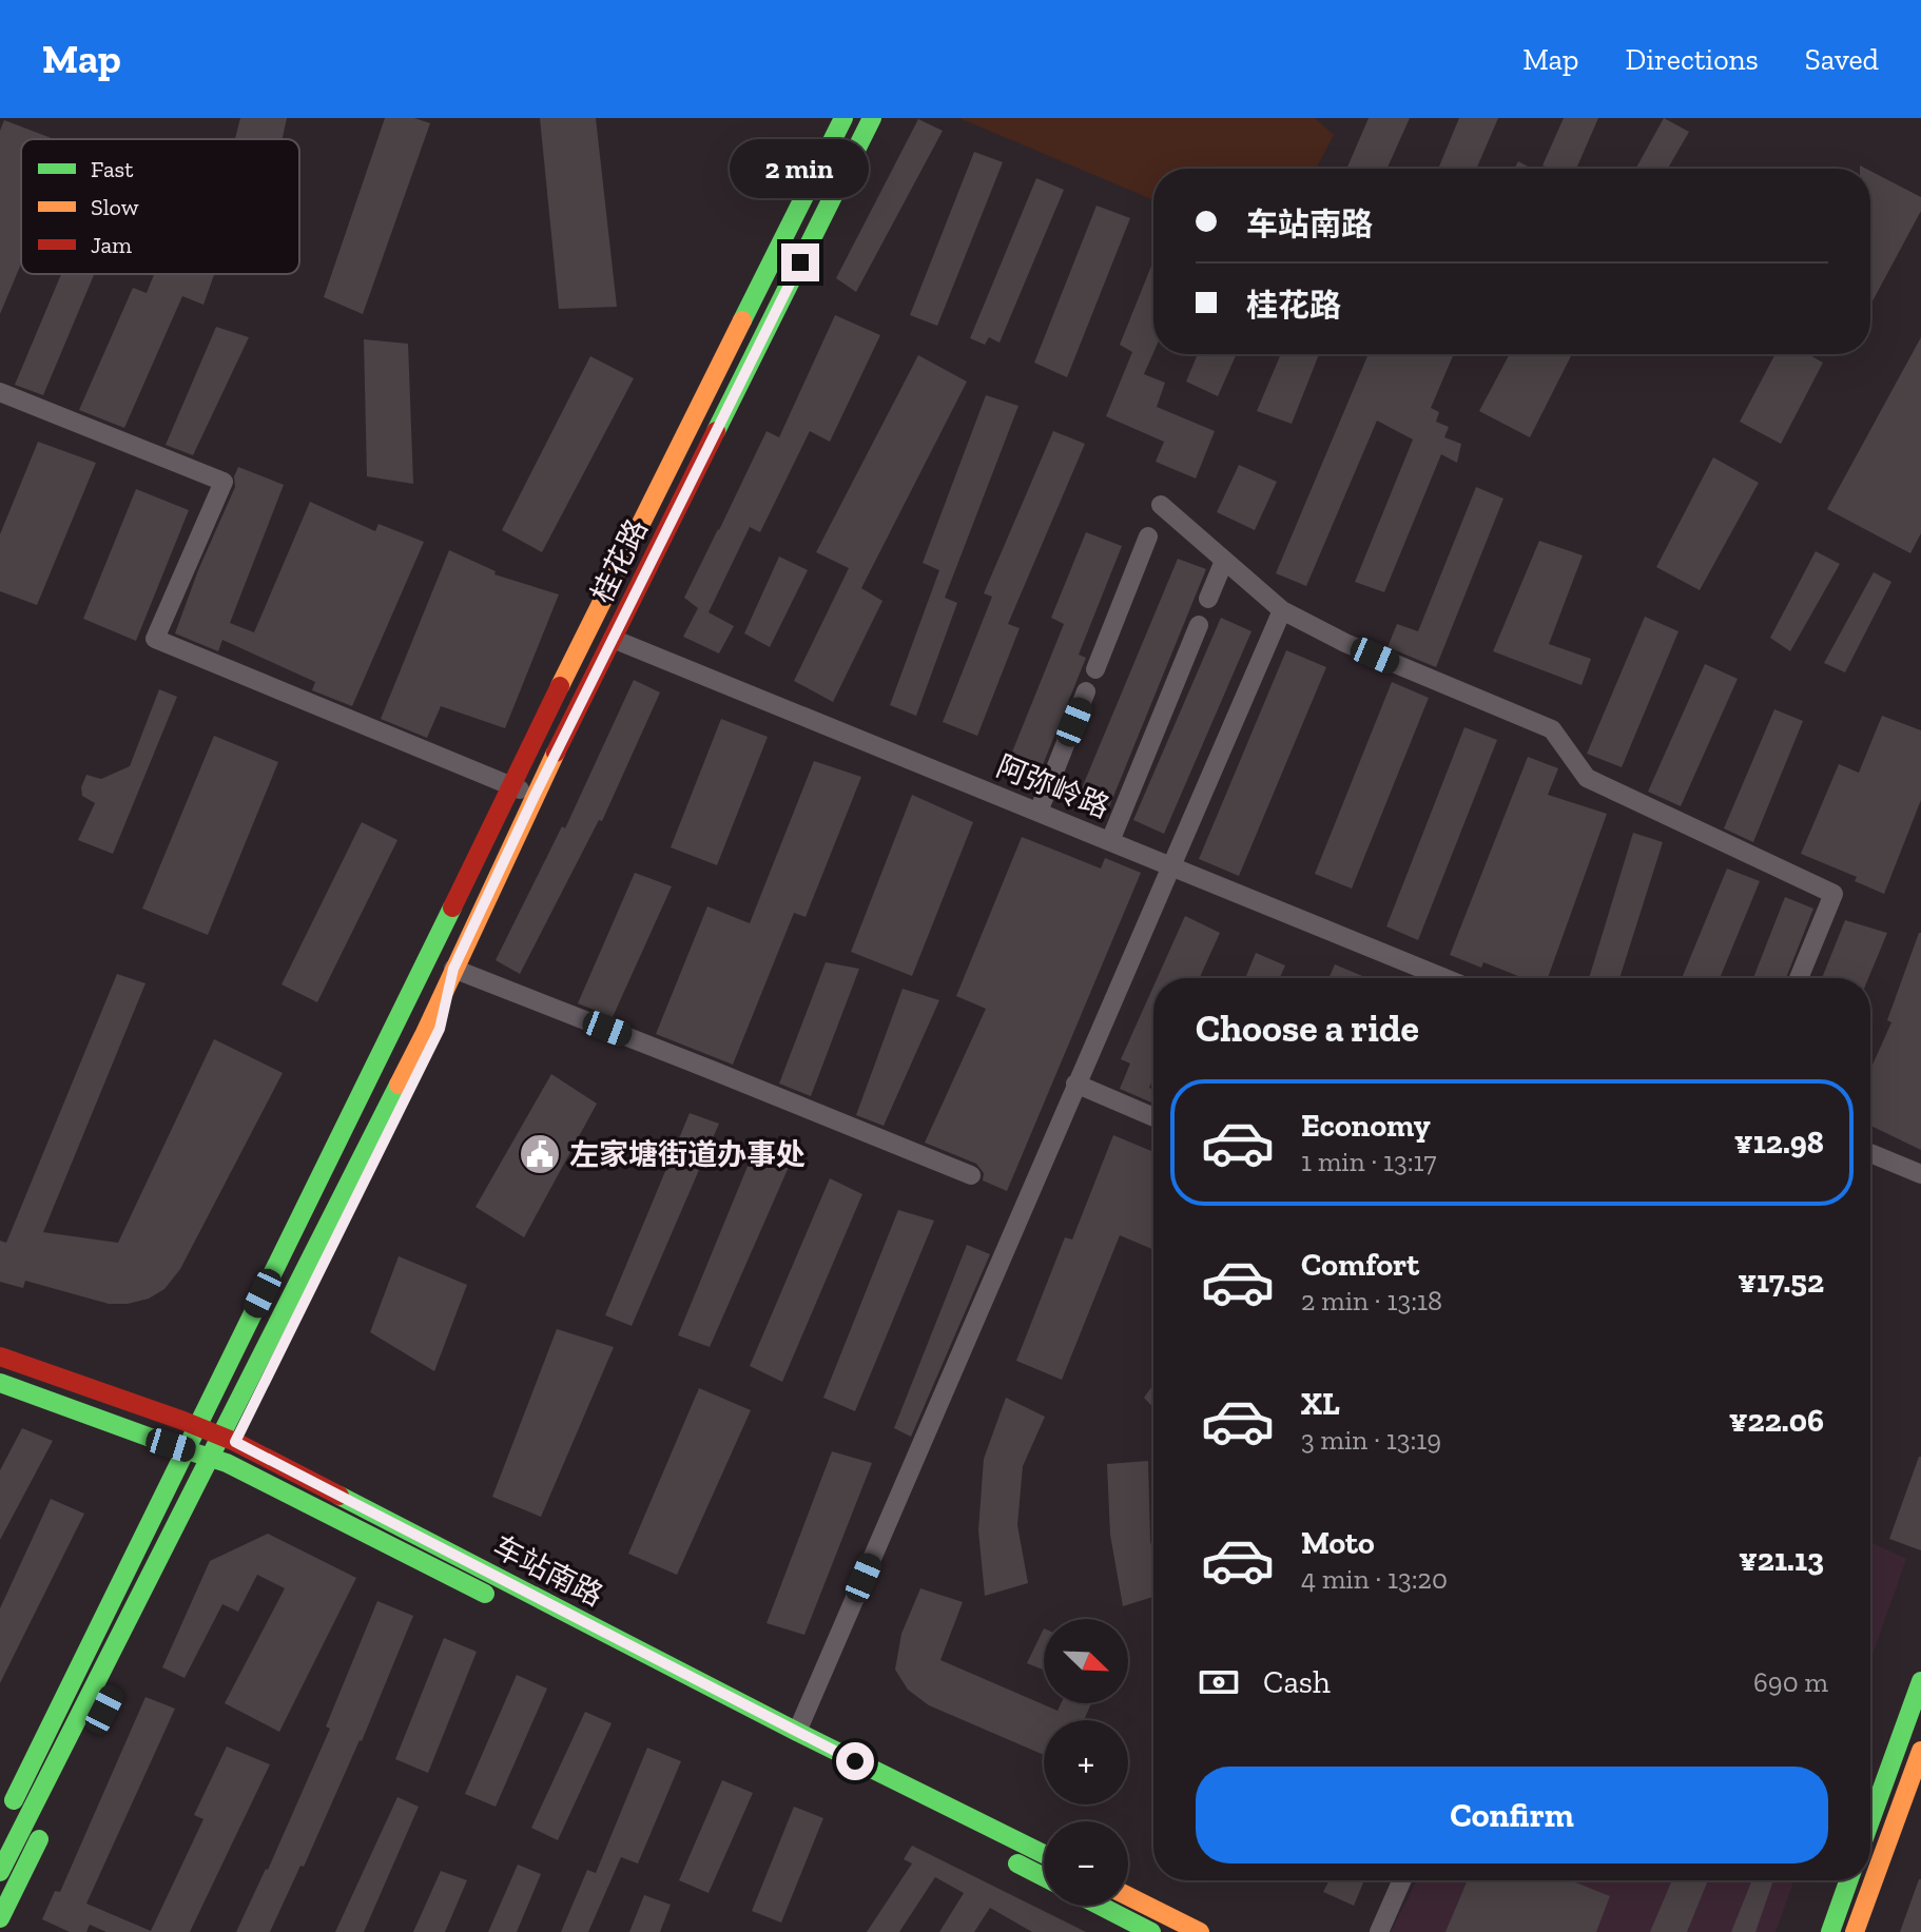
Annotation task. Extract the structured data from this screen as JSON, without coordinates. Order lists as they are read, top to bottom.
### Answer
{
  "streets": {
    "main road": ["桂花路", "车站南路"],
    "street": ["阿弥岭路"]
  },
  "crossings": [
    ["桂花路", "阿弥岭路"]
  ],
  "places": {
    "public building": ["左家塘街道办事处"]
  },
  "legend": ["Fast", "Slow", "Jam"],
  "north": "bottom right",
  "page": {
    "header": "Map",
    "nav": ["Map", "Directions", "Saved"],
    "bubble": "2 min",
    "banner": ["车站南路", "桂花路"],
    "heading": "Choose a ride",
    "list": [
      {
        "name": "Economy",
        "note": "1 min · 13:17",
        "value": "¥12.98"
      },
      {
        "name": "Comfort",
        "note": "2 min · 13:18",
        "value": "¥17.52"
      },
      {
        "name": "XL",
        "note": "3 min · 13:19",
        "value": "¥22.06"
      },
      {
        "name": "Moto",
        "note": "4 min · 13:20",
        "value": "¥21.13"
      }
    ],
    "map_buttons": ["+", "−"],
    "pay": ["Cash", "690 m"],
    "buttons": "Confirm"
  }
}
